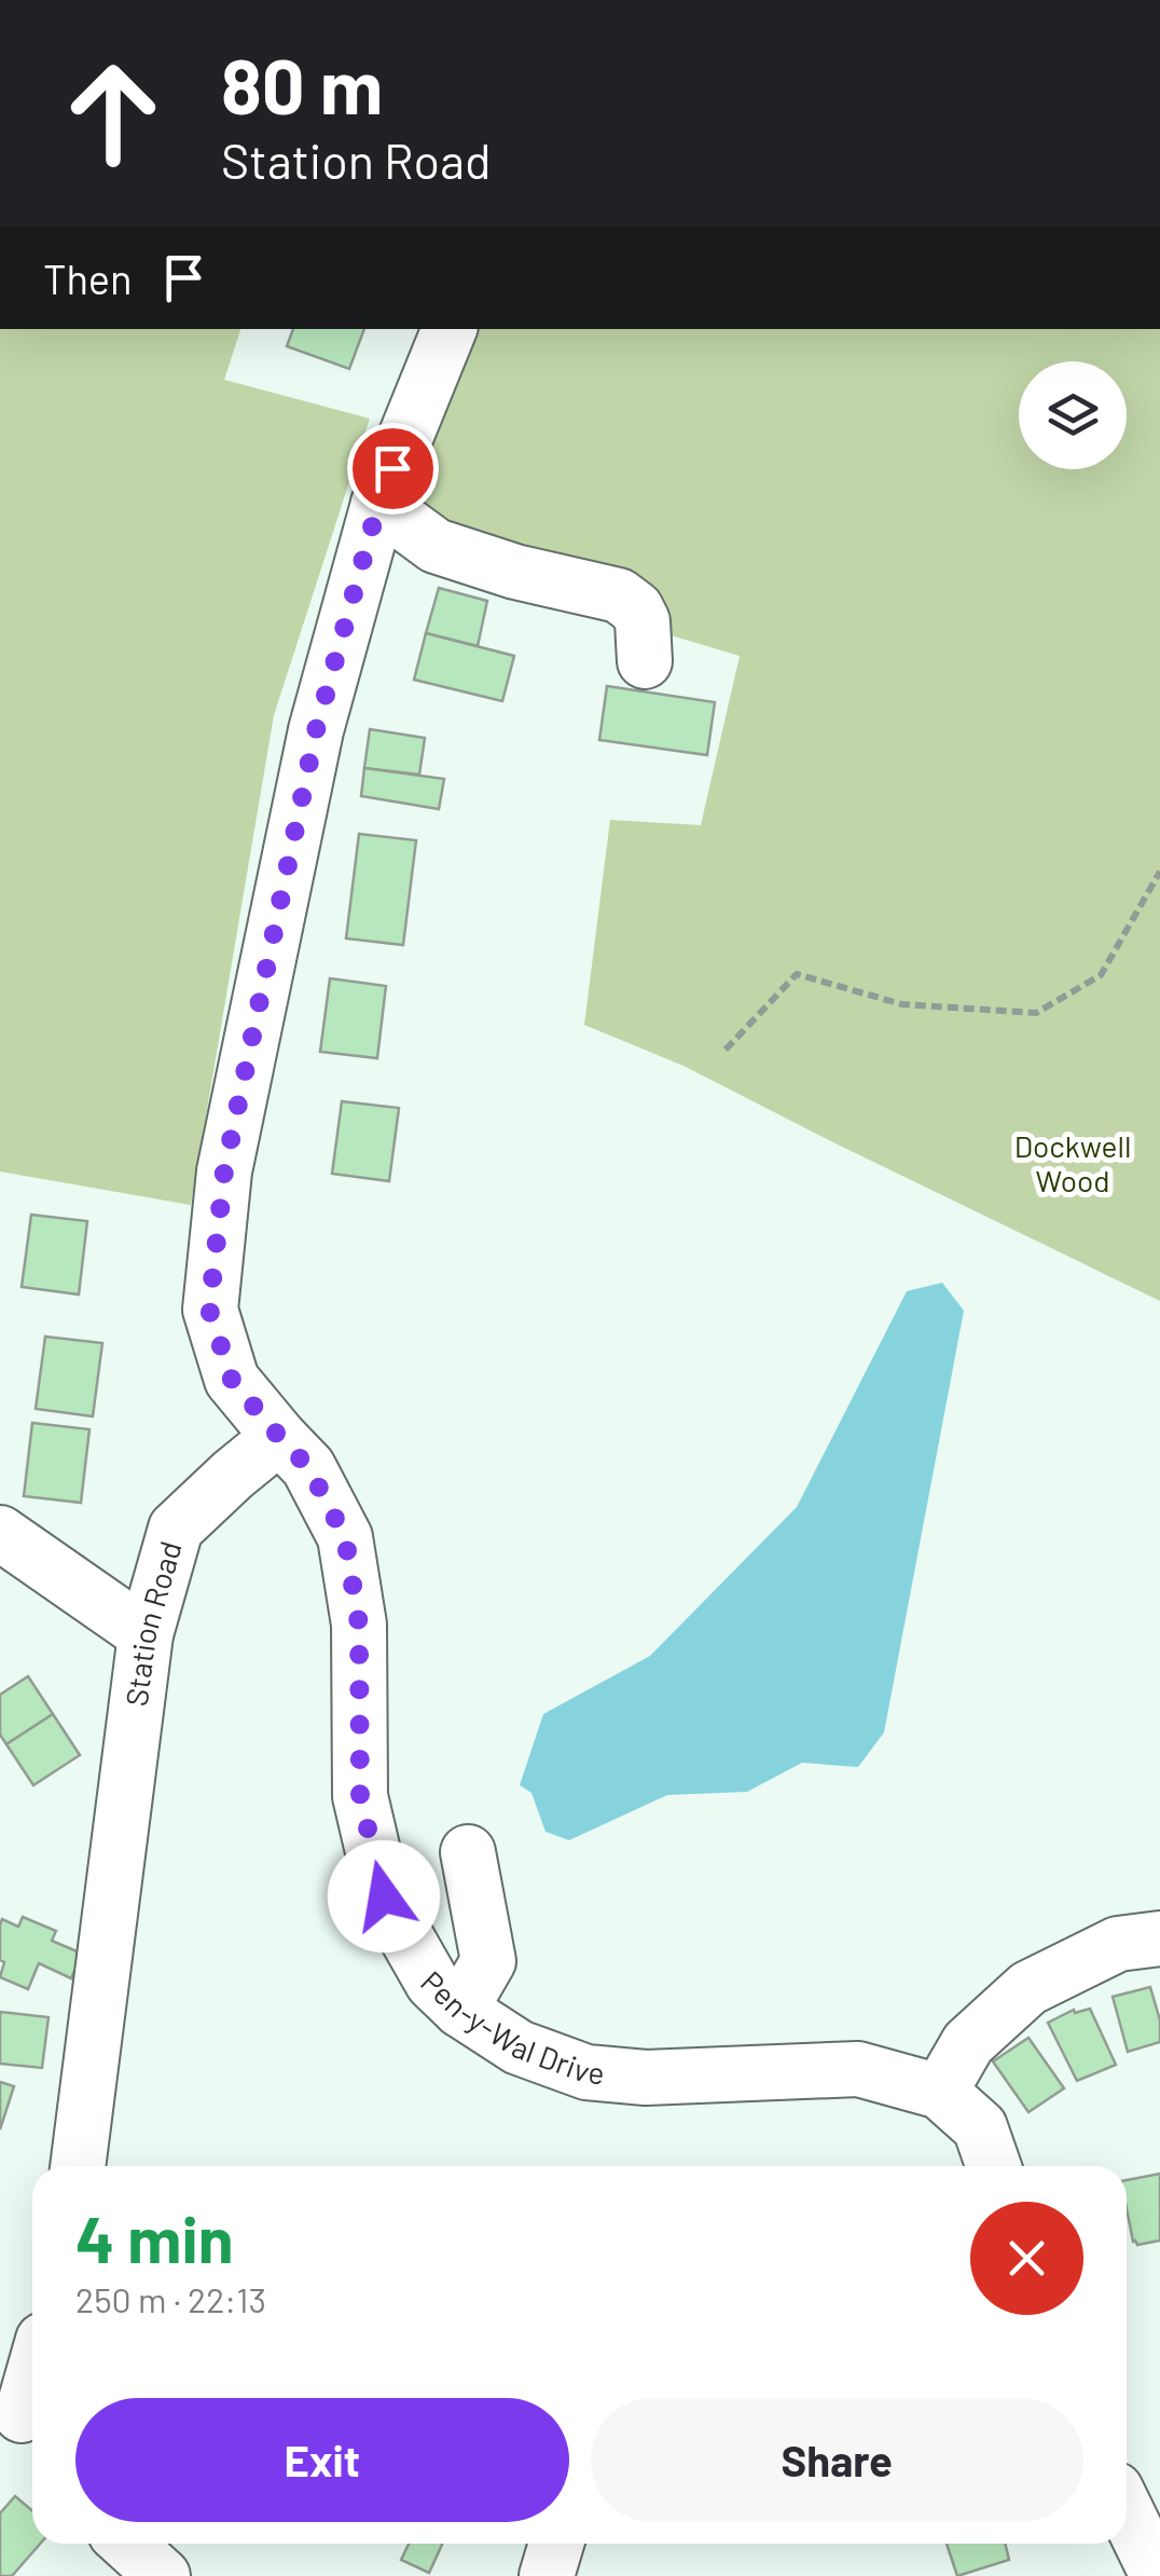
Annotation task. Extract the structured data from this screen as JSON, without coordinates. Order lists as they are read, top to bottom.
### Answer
{
  "streets": {
    "street": ["Station Road", "Pen-y-Wal Drive"]
  },
  "crossings": [
    ["Station Road", "Pen-y-Wal Drive"]
  ],
  "parks": ["Dockwell Wood"],
  "page": {
    "turn": ["80 m", "Station Road"],
    "then": "Then",
    "heading": ["4 min", "250 m · 22:13"],
    "buttons": ["Exit", "Share"]
  }
}
